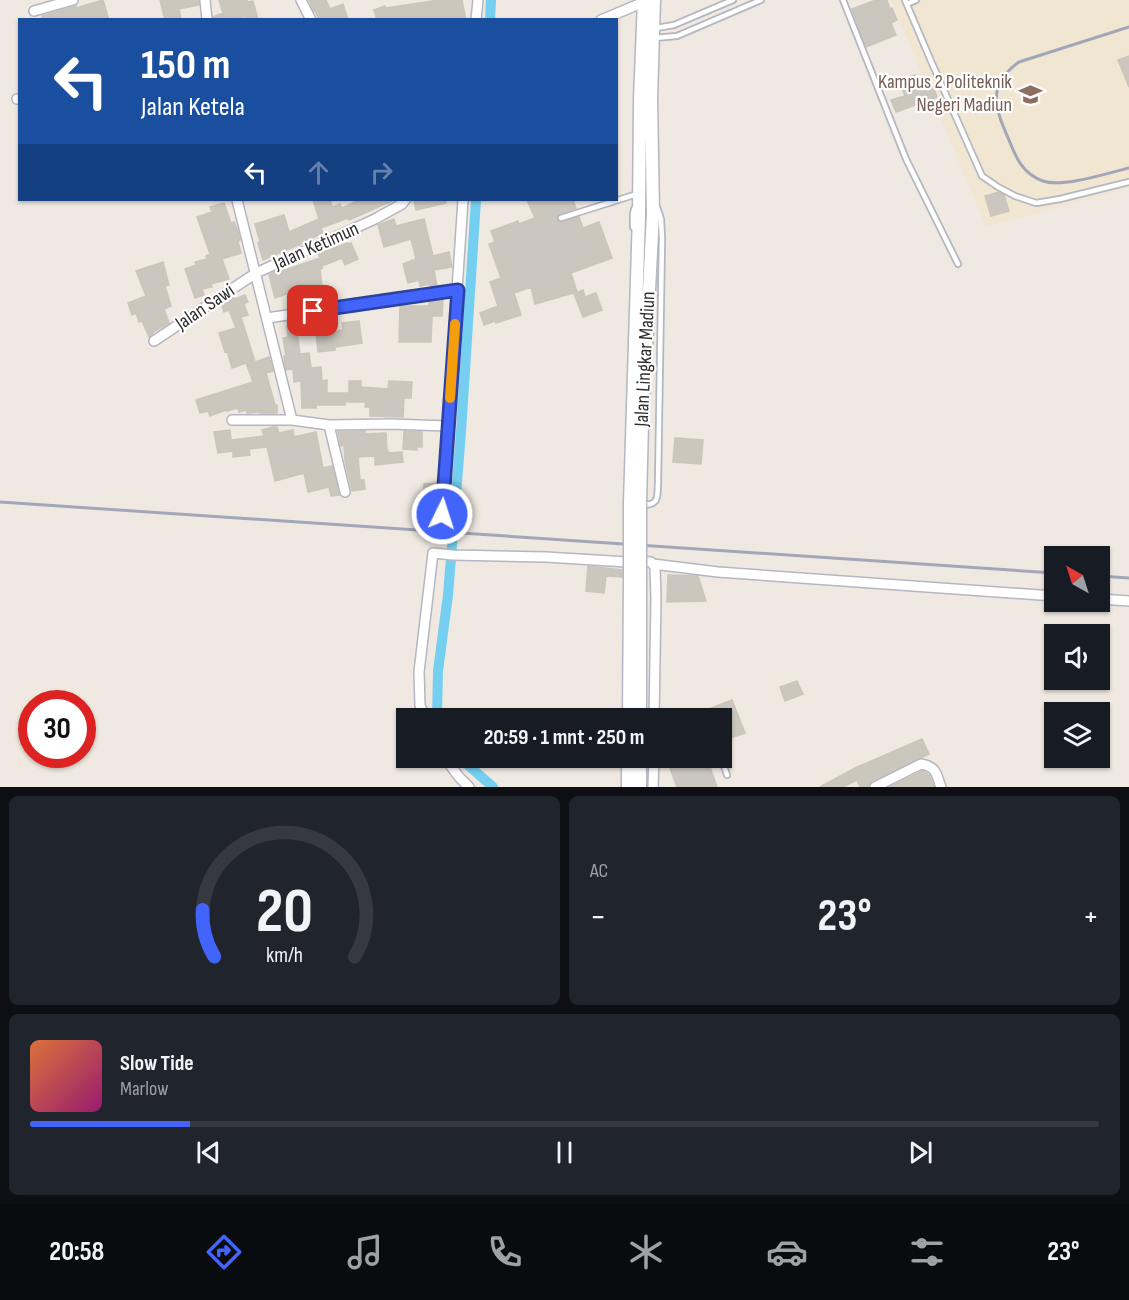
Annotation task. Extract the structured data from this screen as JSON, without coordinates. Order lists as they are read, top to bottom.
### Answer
{
  "streets": {
    "main road": ["Jalan Lingkar Madiun"],
    "street": ["Jalan Ketimun", "Jalan Sawi"]
  },
  "crossings": [
    ["Jalan Ketimun", "Jalan Sawi"]
  ],
  "places": {
    "school or university": ["Kampus 2 Politeknik Negeri Madiun"]
  },
  "north": "top left",
  "page": {
    "turn": ["150 m", "Jalan Ketela"],
    "limit": "30",
    "trip": "20:59 · 1 mnt · 250 m",
    "tile": "AC",
    "heat": ["−", "23°", "+"],
    "song": ["Slow Tide", "Marlow"],
    "tabs": ["20:58", "23°"],
    "gauge": ["20", "km/h"]
  }
}
